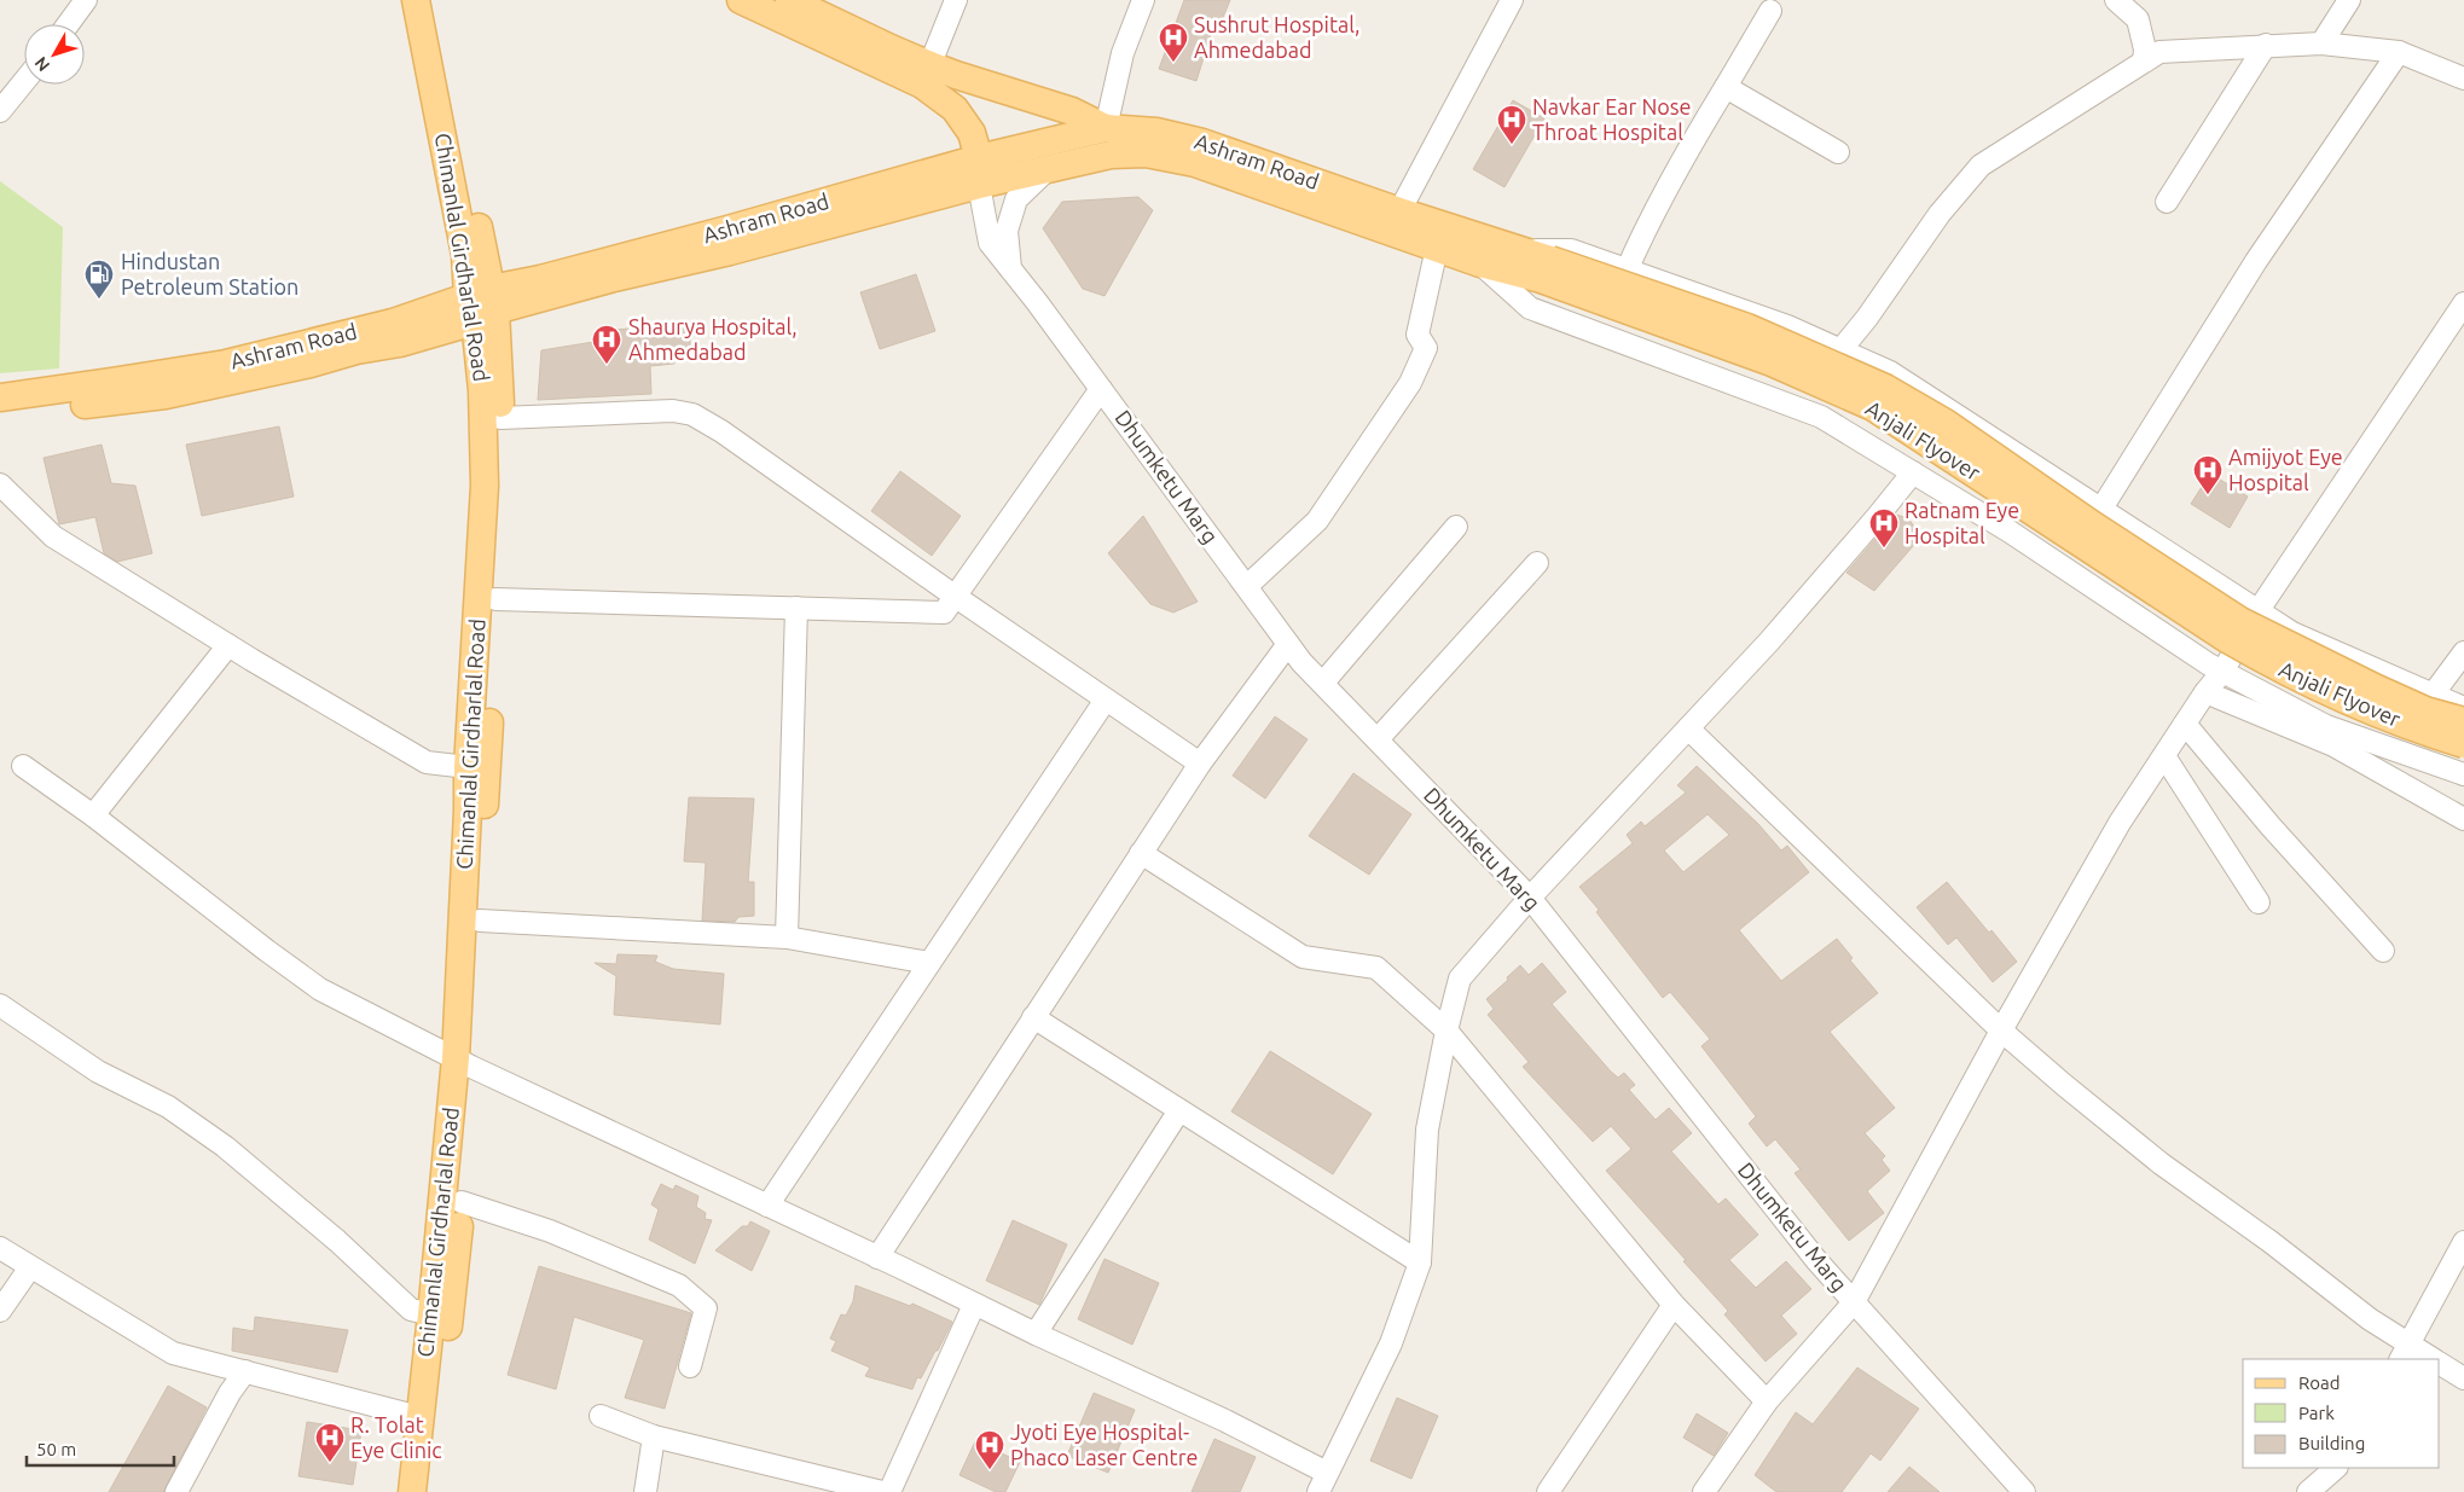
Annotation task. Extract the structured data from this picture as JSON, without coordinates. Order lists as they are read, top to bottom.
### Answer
{
  "streets": {
    "main road": ["Ashram Road", "Chimanlal Girdharlal Road", "Anjali Flyover"],
    "street": ["Dhumketu Marg"]
  },
  "crossings": [
    ["Ashram Road", "Chimanlal Girdharlal Road"],
    ["Ashram Road", "Anjali Flyover"],
    ["Ashram Road", "Dhumketu Marg"]
  ],
  "places": {
    "hospital": [
      "Sushrut Hospital, Ahmedabad",
      "Navkar Ear Nose Throat Hospital",
      "Shaurya Hospital, Ahmedabad",
      "Amijyot Eye Hospital",
      "Ratnam Eye Hospital",
      "R. Tolat Eye Clinic",
      "Jyoti Eye Hospital- Phaco Laser Centre"
    ],
    "fuel station": ["Hindustan Petroleum Station"]
  },
  "legend": ["Road", "Park", "Building"],
  "scale_bar": "50 m",
  "north": "bottom left"
}
